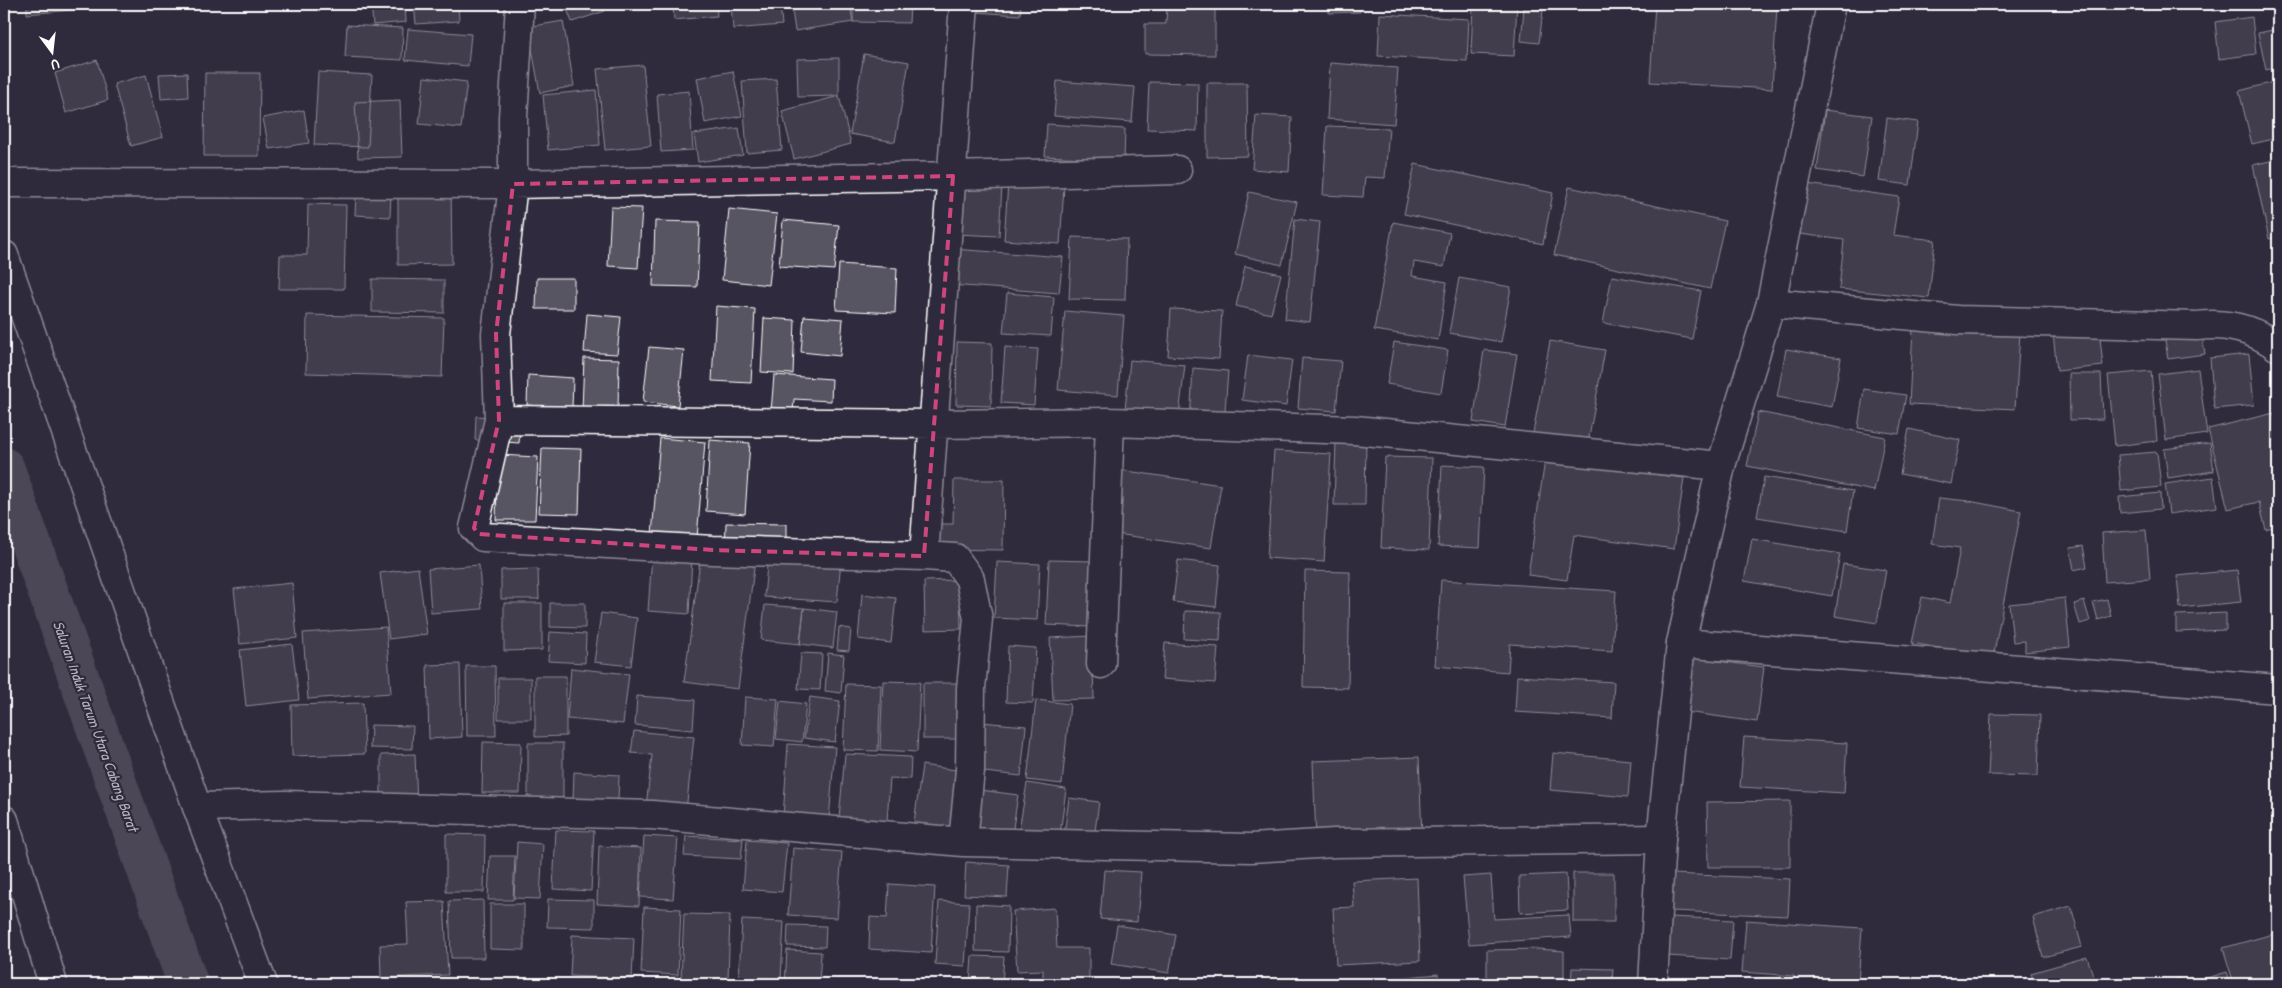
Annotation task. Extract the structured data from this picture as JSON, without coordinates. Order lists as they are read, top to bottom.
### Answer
{
  "water": ["Saluran Induk Tarum Utara Cabang Barat"],
  "north": "bottom"
}
